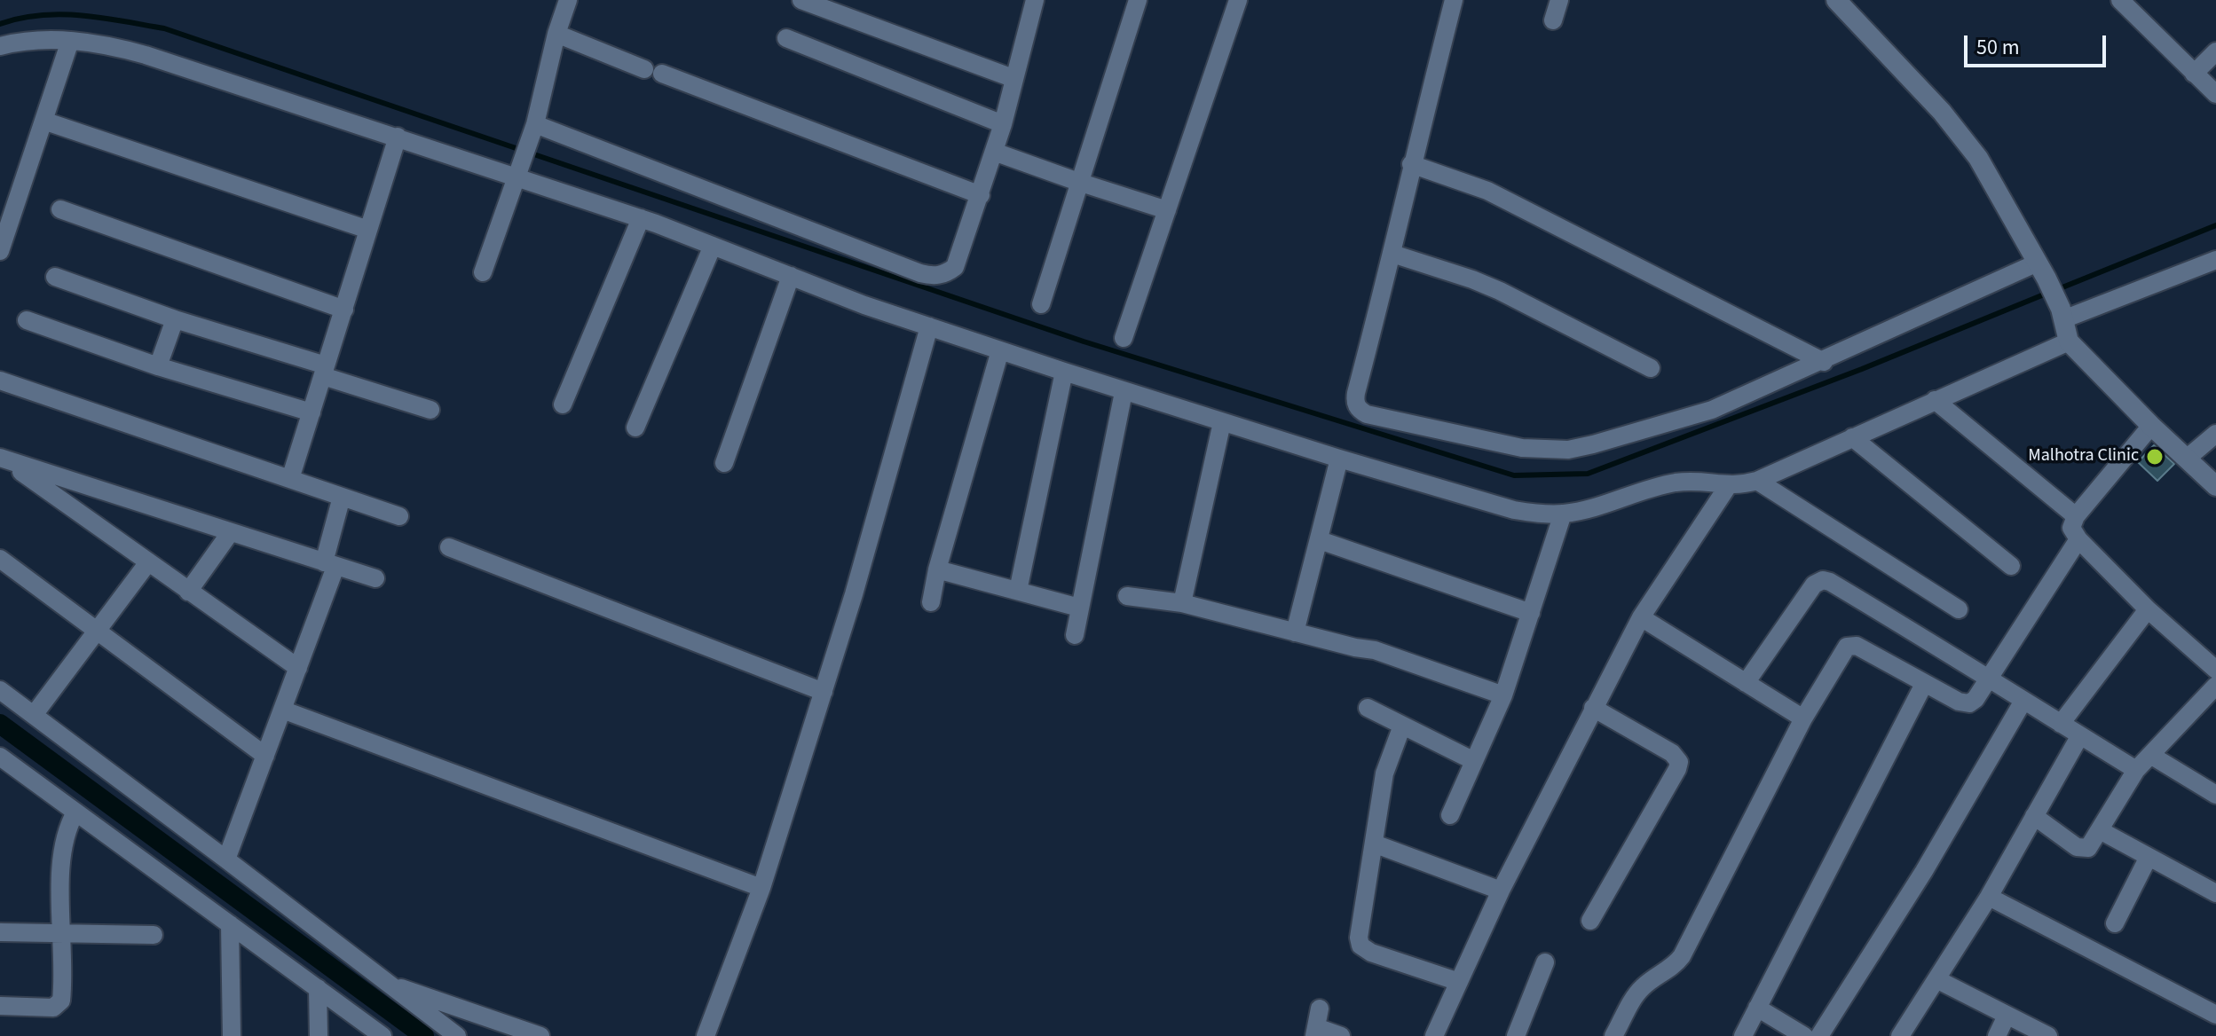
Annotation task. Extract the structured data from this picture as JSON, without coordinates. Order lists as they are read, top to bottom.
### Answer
{
  "places": ["Malhotra Clinic"],
  "scale_bar": "50 m"
}
